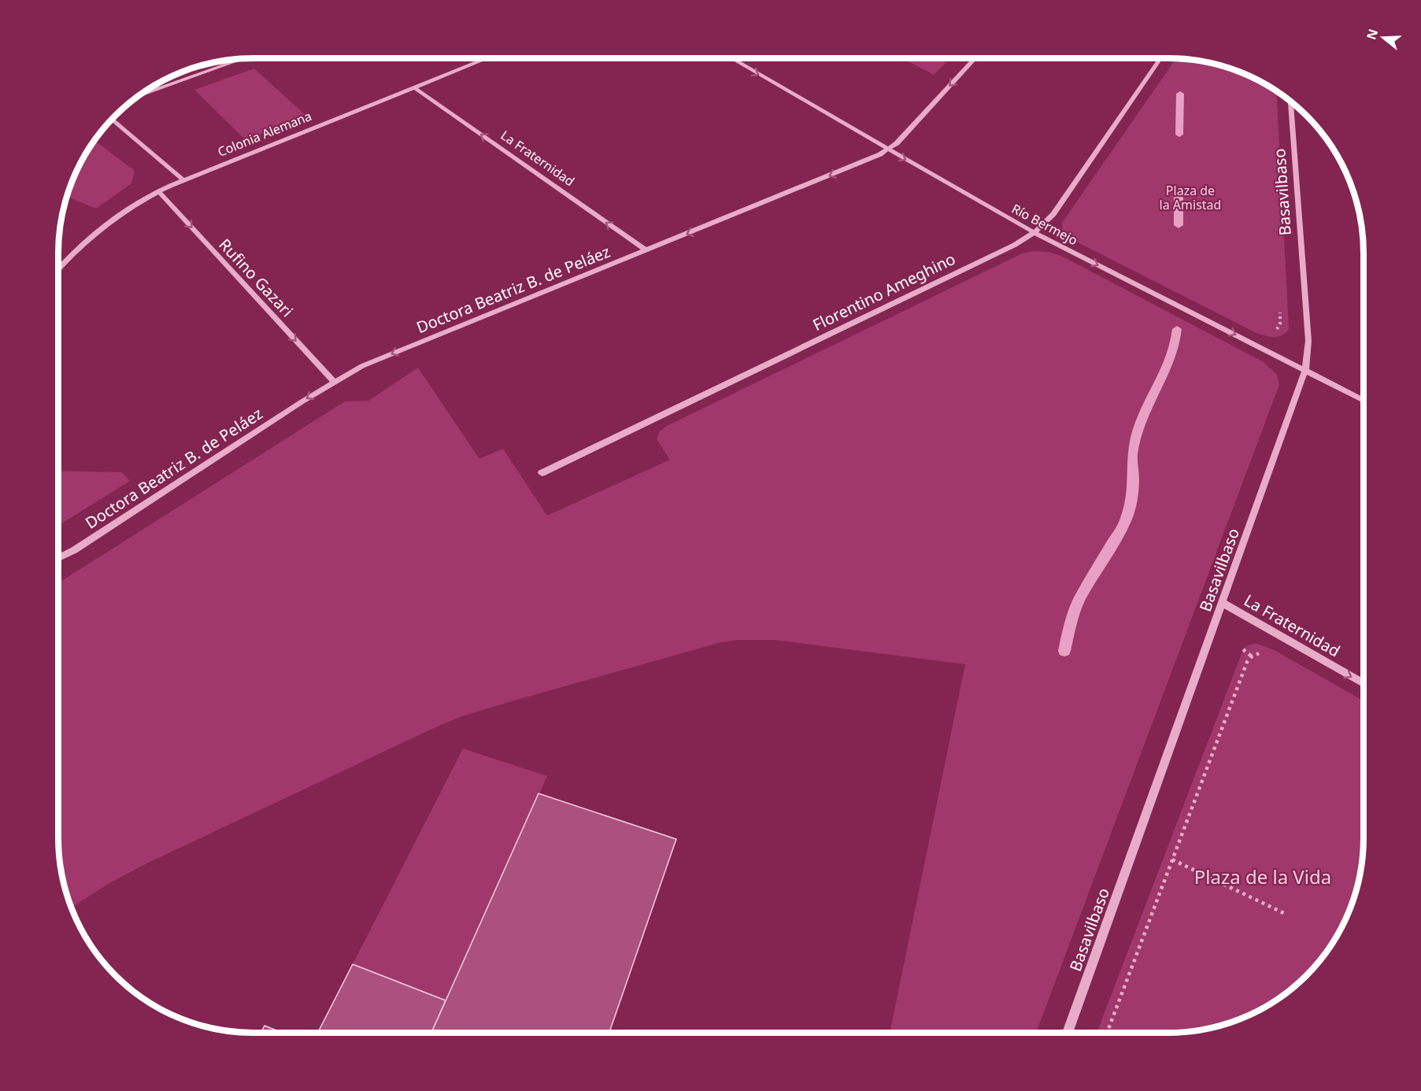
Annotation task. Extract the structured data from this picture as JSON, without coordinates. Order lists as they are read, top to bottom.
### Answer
{
  "streets": {
    "street": [
      "Colonia Alemana",
      "La Fraternidad",
      "Basavilbaso",
      "Río Bermejo",
      "Rufino Gazari",
      "Doctora Beatriz B. de Peláez",
      "Florentino Ameghino"
    ]
  },
  "crossings": [
    ["Colonia Alemana", "La Fraternidad"],
    ["Colonia Alemana", "Rufino Gazari"],
    ["La Fraternidad", "Basavilbaso"],
    ["La Fraternidad", "Doctora Beatriz B. de Peláez"],
    ["Basavilbaso", "Río Bermejo"],
    ["Río Bermejo", "Doctora Beatriz B. de Peláez"],
    ["Río Bermejo", "Florentino Ameghino"],
    ["Rufino Gazari", "Doctora Beatriz B. de Peláez"]
  ],
  "one_way": ["Río Bermejo", "Rufino Gazari", "Doctora Beatriz B. de Peláez"],
  "parks": ["Plaza de la Amistad", "Plaza de la Vida"],
  "north": "left"
}
